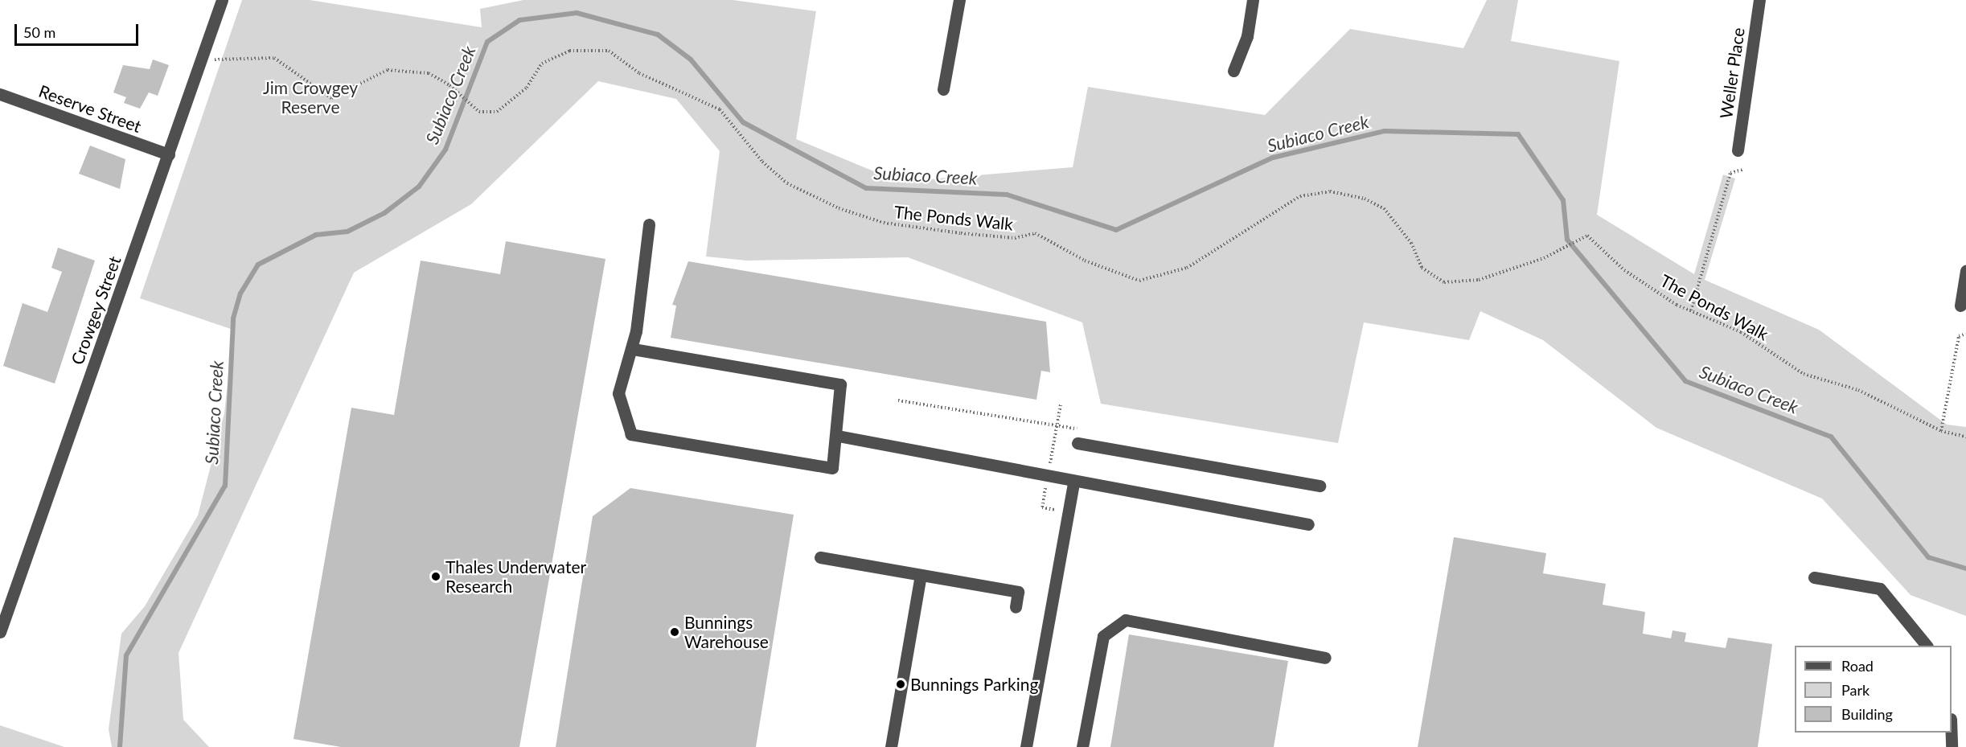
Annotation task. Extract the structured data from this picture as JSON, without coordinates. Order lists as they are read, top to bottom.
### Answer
{
  "streets": {
    "street": ["Weller Place", "Reserve Street", "Crowgey Street"],
    "path": ["The Ponds Walk"]
  },
  "crossings": [
    ["Reserve Street", "Crowgey Street"],
    ["The Ponds Walk", "Crowgey Street"]
  ],
  "water": ["Subiaco Creek"],
  "parks": ["Jim Crowgey Reserve"],
  "places": ["Thales Underwater Research", "Bunnings Warehouse", "Bunnings Parking"],
  "legend": ["Road", "Park", "Building"],
  "scale_bar": "50 m"
}
